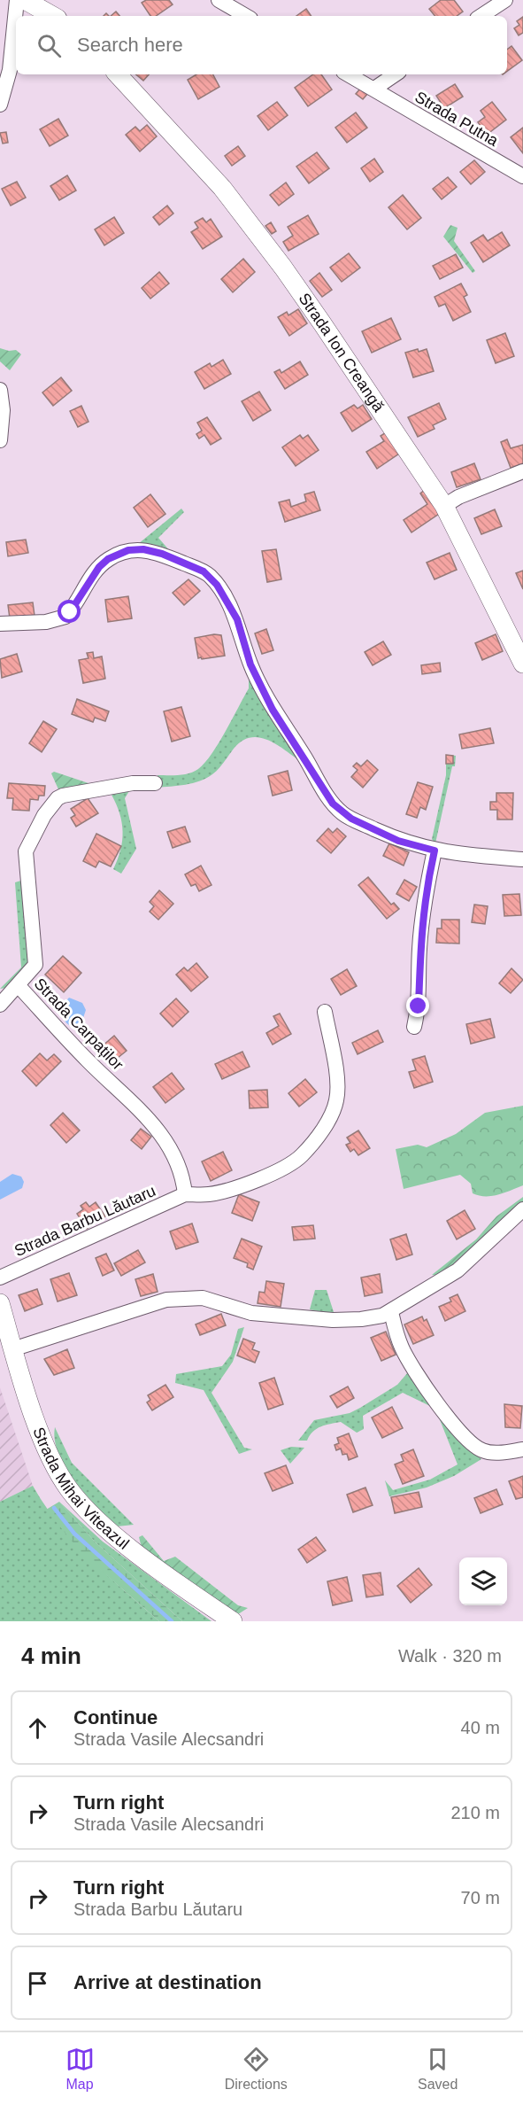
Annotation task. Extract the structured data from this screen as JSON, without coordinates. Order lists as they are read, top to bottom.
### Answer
{
  "streets": {
    "street": [
      "Strada Putna",
      "Strada Ion Creangă",
      "Strada Carpaților",
      "Strada Barbu Lăutaru",
      "Strada Mihai Viteazul"
    ]
  },
  "crossings": [
    ["Strada Carpaților", "Strada Barbu Lăutaru"]
  ],
  "page": {
    "search": "Search here",
    "heading": ["4 min", "Walk · 320 m"],
    "list": [
      ["Continue", "Strada Vasile Alecsandri", "40 m"],
      ["Turn right", "Strada Vasile Alecsandri", "210 m"],
      ["Turn right", "Strada Barbu Lăutaru", "70 m"],
      "Arrive at destination"
    ],
    "nav": ["Map", "Directions", "Saved"]
  }
}
